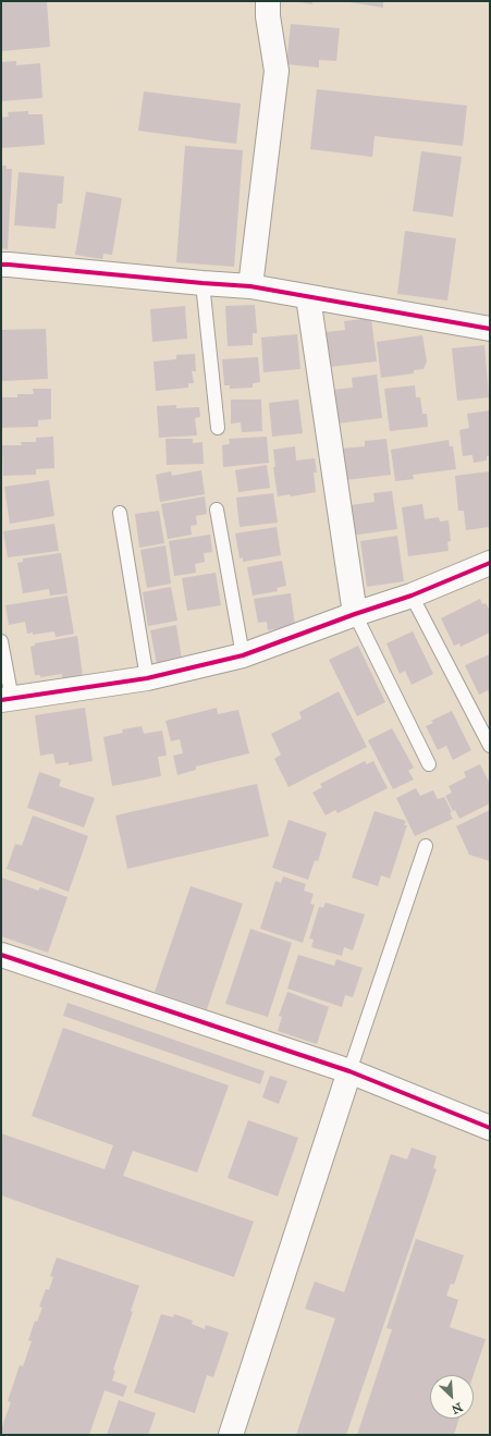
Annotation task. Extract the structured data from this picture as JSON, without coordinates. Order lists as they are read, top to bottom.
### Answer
{
  "north": "bottom right"
}
